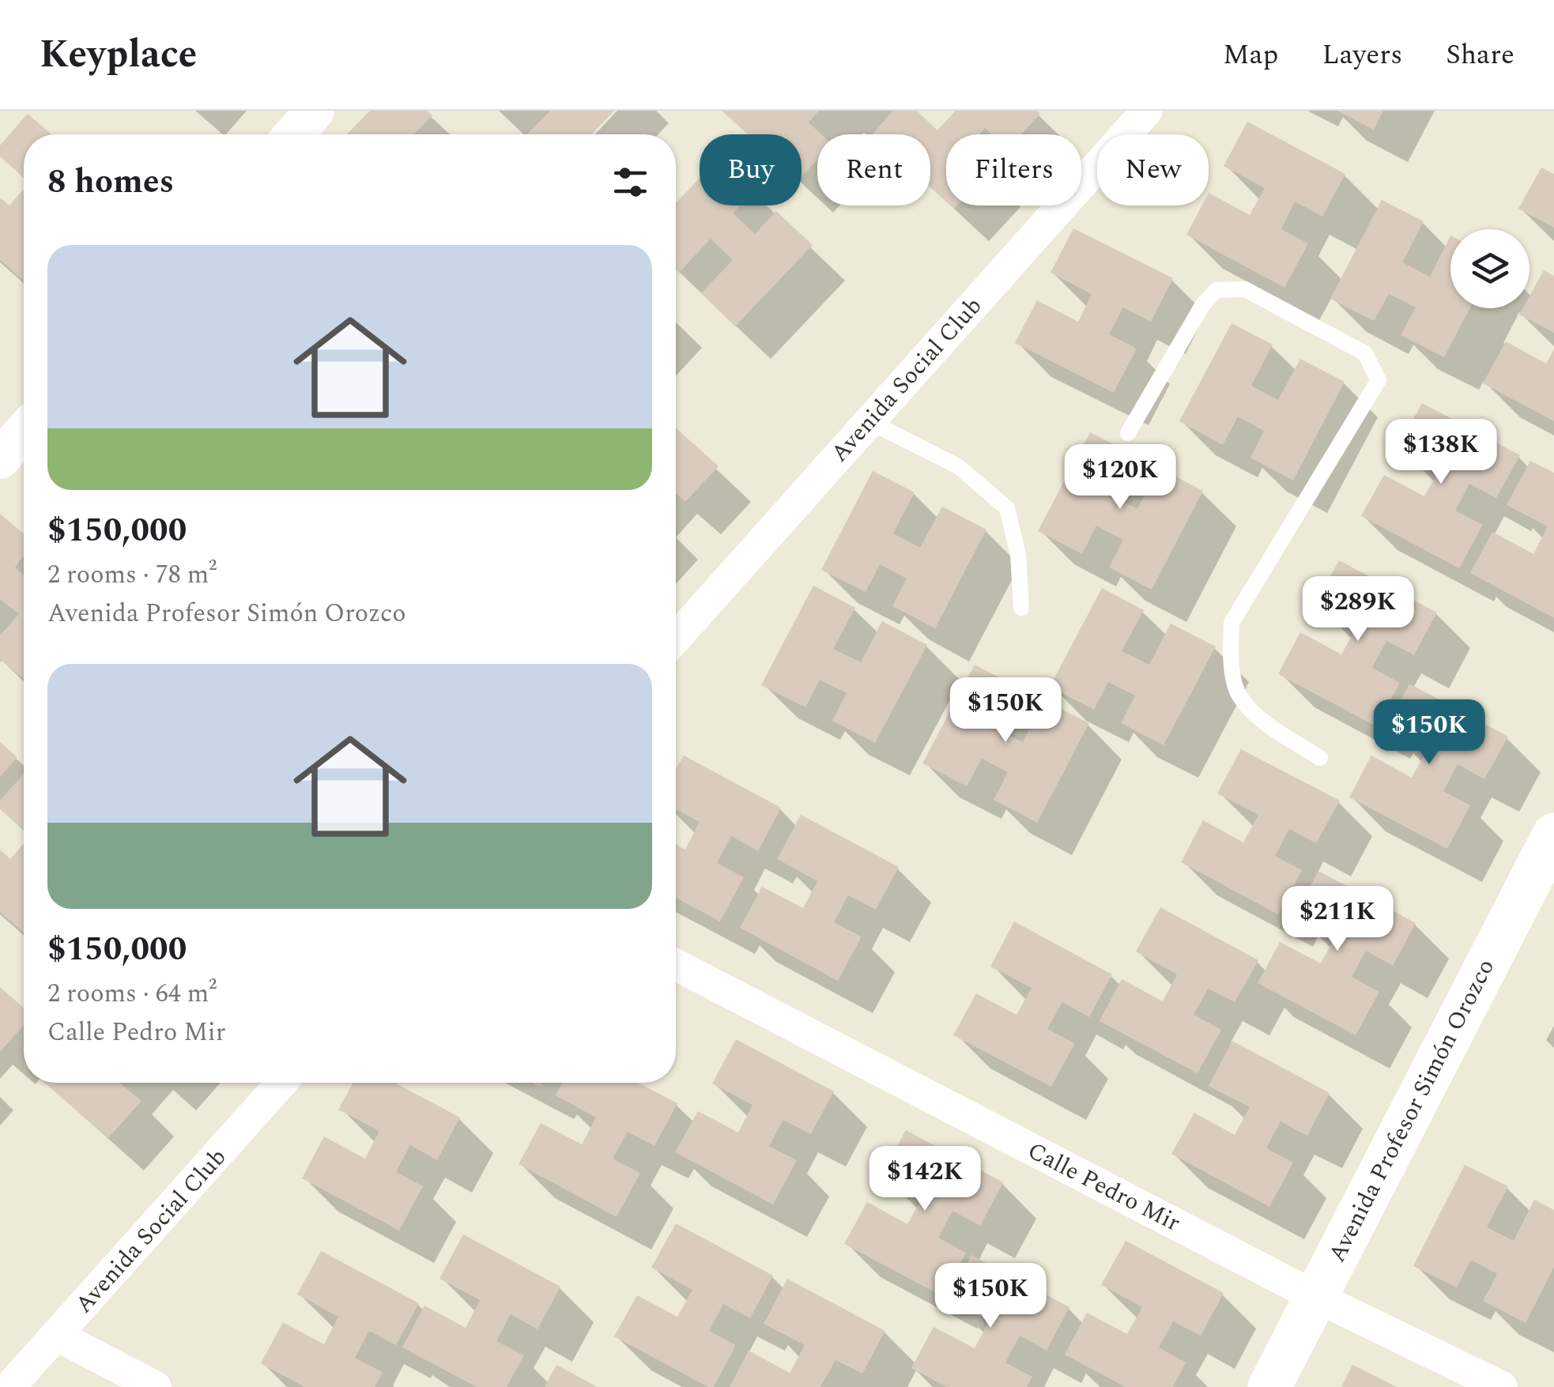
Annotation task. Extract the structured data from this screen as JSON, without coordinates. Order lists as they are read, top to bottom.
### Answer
{
  "streets": {
    "main road": ["Avenida Profesor Simón Orozco"],
    "street": ["Avenida Social Club", "Calle Pedro Mir"]
  },
  "crossings": [
    ["Avenida Profesor Simón Orozco", "Calle Pedro Mir"]
  ],
  "page": {
    "header": "Keyplace",
    "nav": ["Map", "Layers", "Share"],
    "chip": [
      "Buy",
      "Rent",
      "Filters",
      "New"
    ],
    "heading": "8 homes",
    "list": [
      {
        "name": "$150,000",
        "note": "2 rooms · 78 m² · Avenida Profesor Simón Orozco"
      },
      {
        "name": "$150,000",
        "note": "2 rooms · 64 m² · Calle Pedro Mir"
      }
    ],
    "price": [
      "$138K",
      "$120K",
      "$289K",
      "$150K",
      "$150K",
      "$211K",
      "$142K",
      "$150K"
    ]
  }
}
